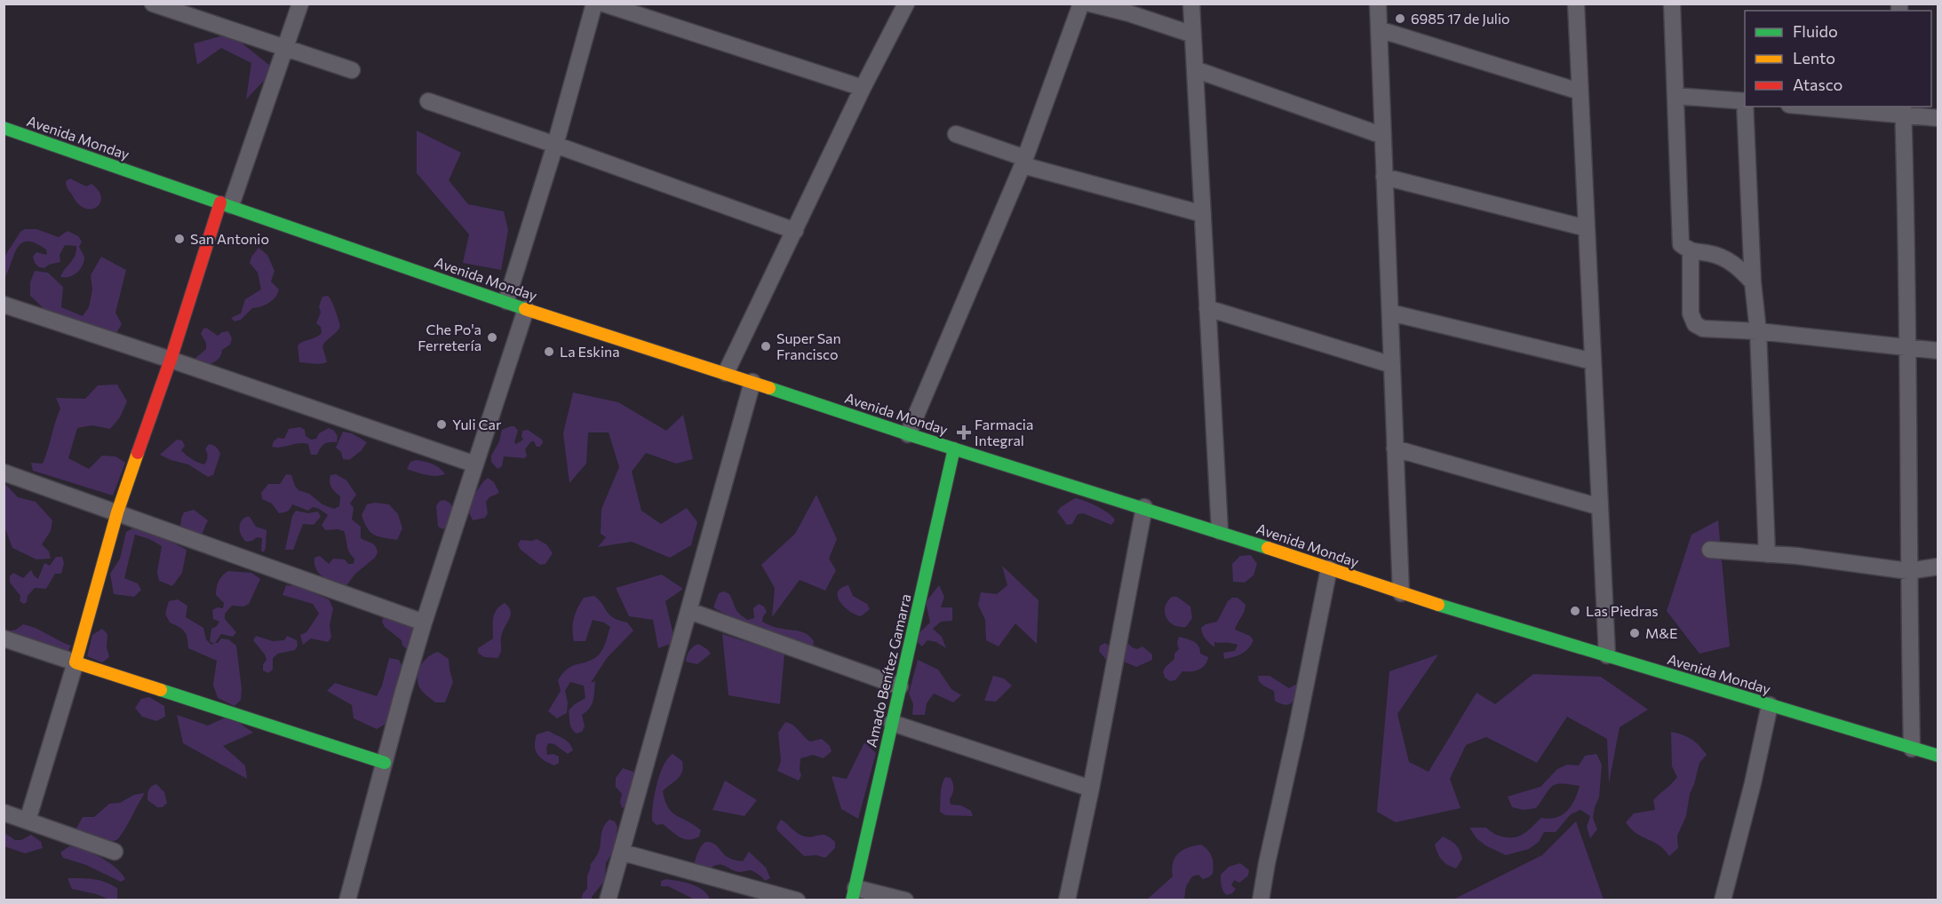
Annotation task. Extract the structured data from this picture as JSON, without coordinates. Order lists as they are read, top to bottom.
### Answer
{
  "streets": {
    "main road": ["Avenida Monday", "Amado Benítez Gamarra"]
  },
  "crossings": [
    ["Avenida Monday", "Amado Benítez Gamarra"]
  ],
  "places": {
    "other": [
      "6985 17 de Julio",
      "San Antonio",
      "Che Po'a Ferretería",
      "Super San Francisco",
      "La Eskina",
      "Yuli Car",
      "Las Piedras",
      "M&E"
    ],
    "health": ["Farmacia Integral"]
  },
  "legend": ["Fluido", "Lento", "Atasco"]
}
